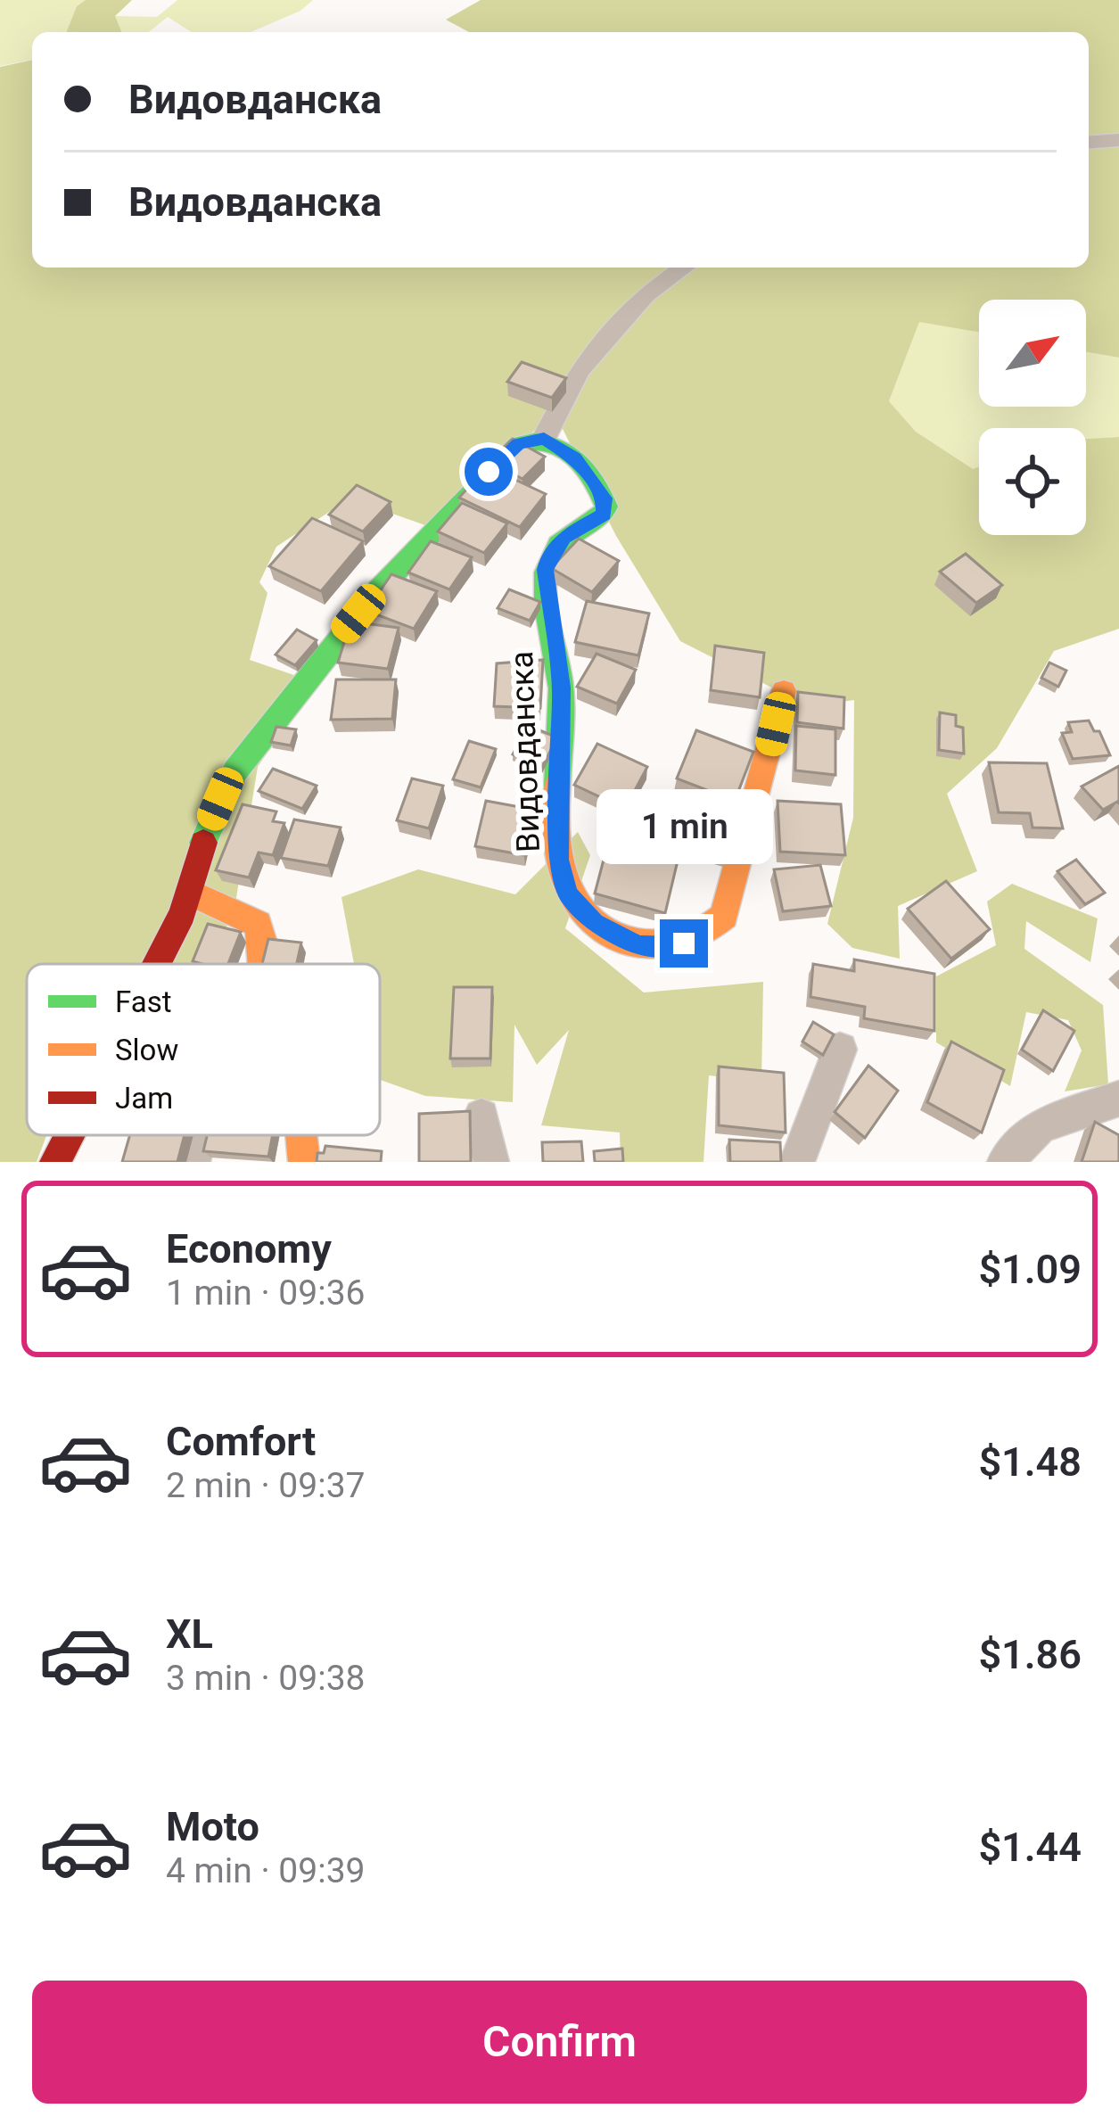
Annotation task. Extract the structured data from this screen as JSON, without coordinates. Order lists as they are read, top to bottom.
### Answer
{
  "streets": {
    "street": ["Видовданска"]
  },
  "legend": ["Fast", "Slow", "Jam"],
  "north": "top right",
  "page": {
    "banner": ["Видовданска", "Видовданска"],
    "bubble": "1 min",
    "list": [
      {
        "name": "Economy",
        "note": "1 min · 09:36",
        "value": "$1.09"
      },
      {
        "name": "Comfort",
        "note": "2 min · 09:37",
        "value": "$1.48"
      },
      {
        "name": "XL",
        "note": "3 min · 09:38",
        "value": "$1.86"
      },
      {
        "name": "Moto",
        "note": "4 min · 09:39",
        "value": "$1.44"
      }
    ],
    "buttons": "Confirm"
  }
}
